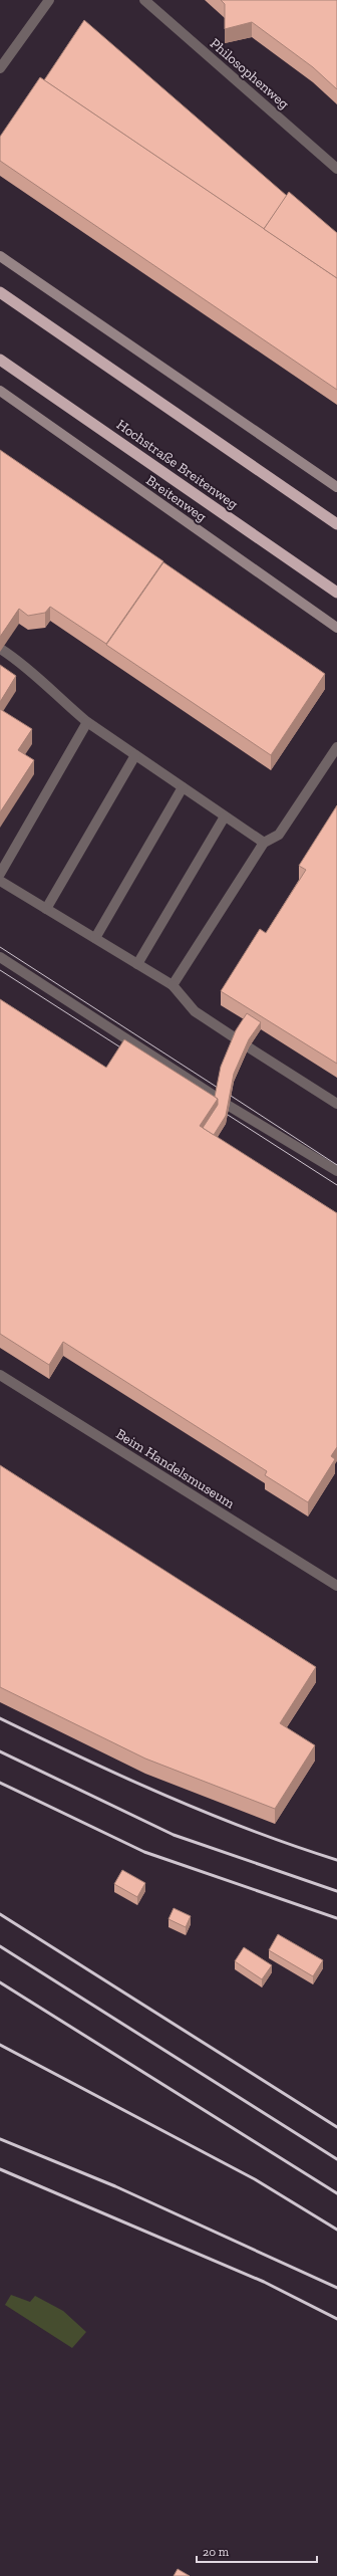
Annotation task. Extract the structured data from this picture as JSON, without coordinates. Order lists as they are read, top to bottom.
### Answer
{
  "streets": {
    "highway": ["Hochstraße Breitenweg"],
    "main road": ["Breitenweg"],
    "street": ["Philosophenweg", "Beim Handelsmuseum"]
  },
  "scale_bar": "20 m"
}
